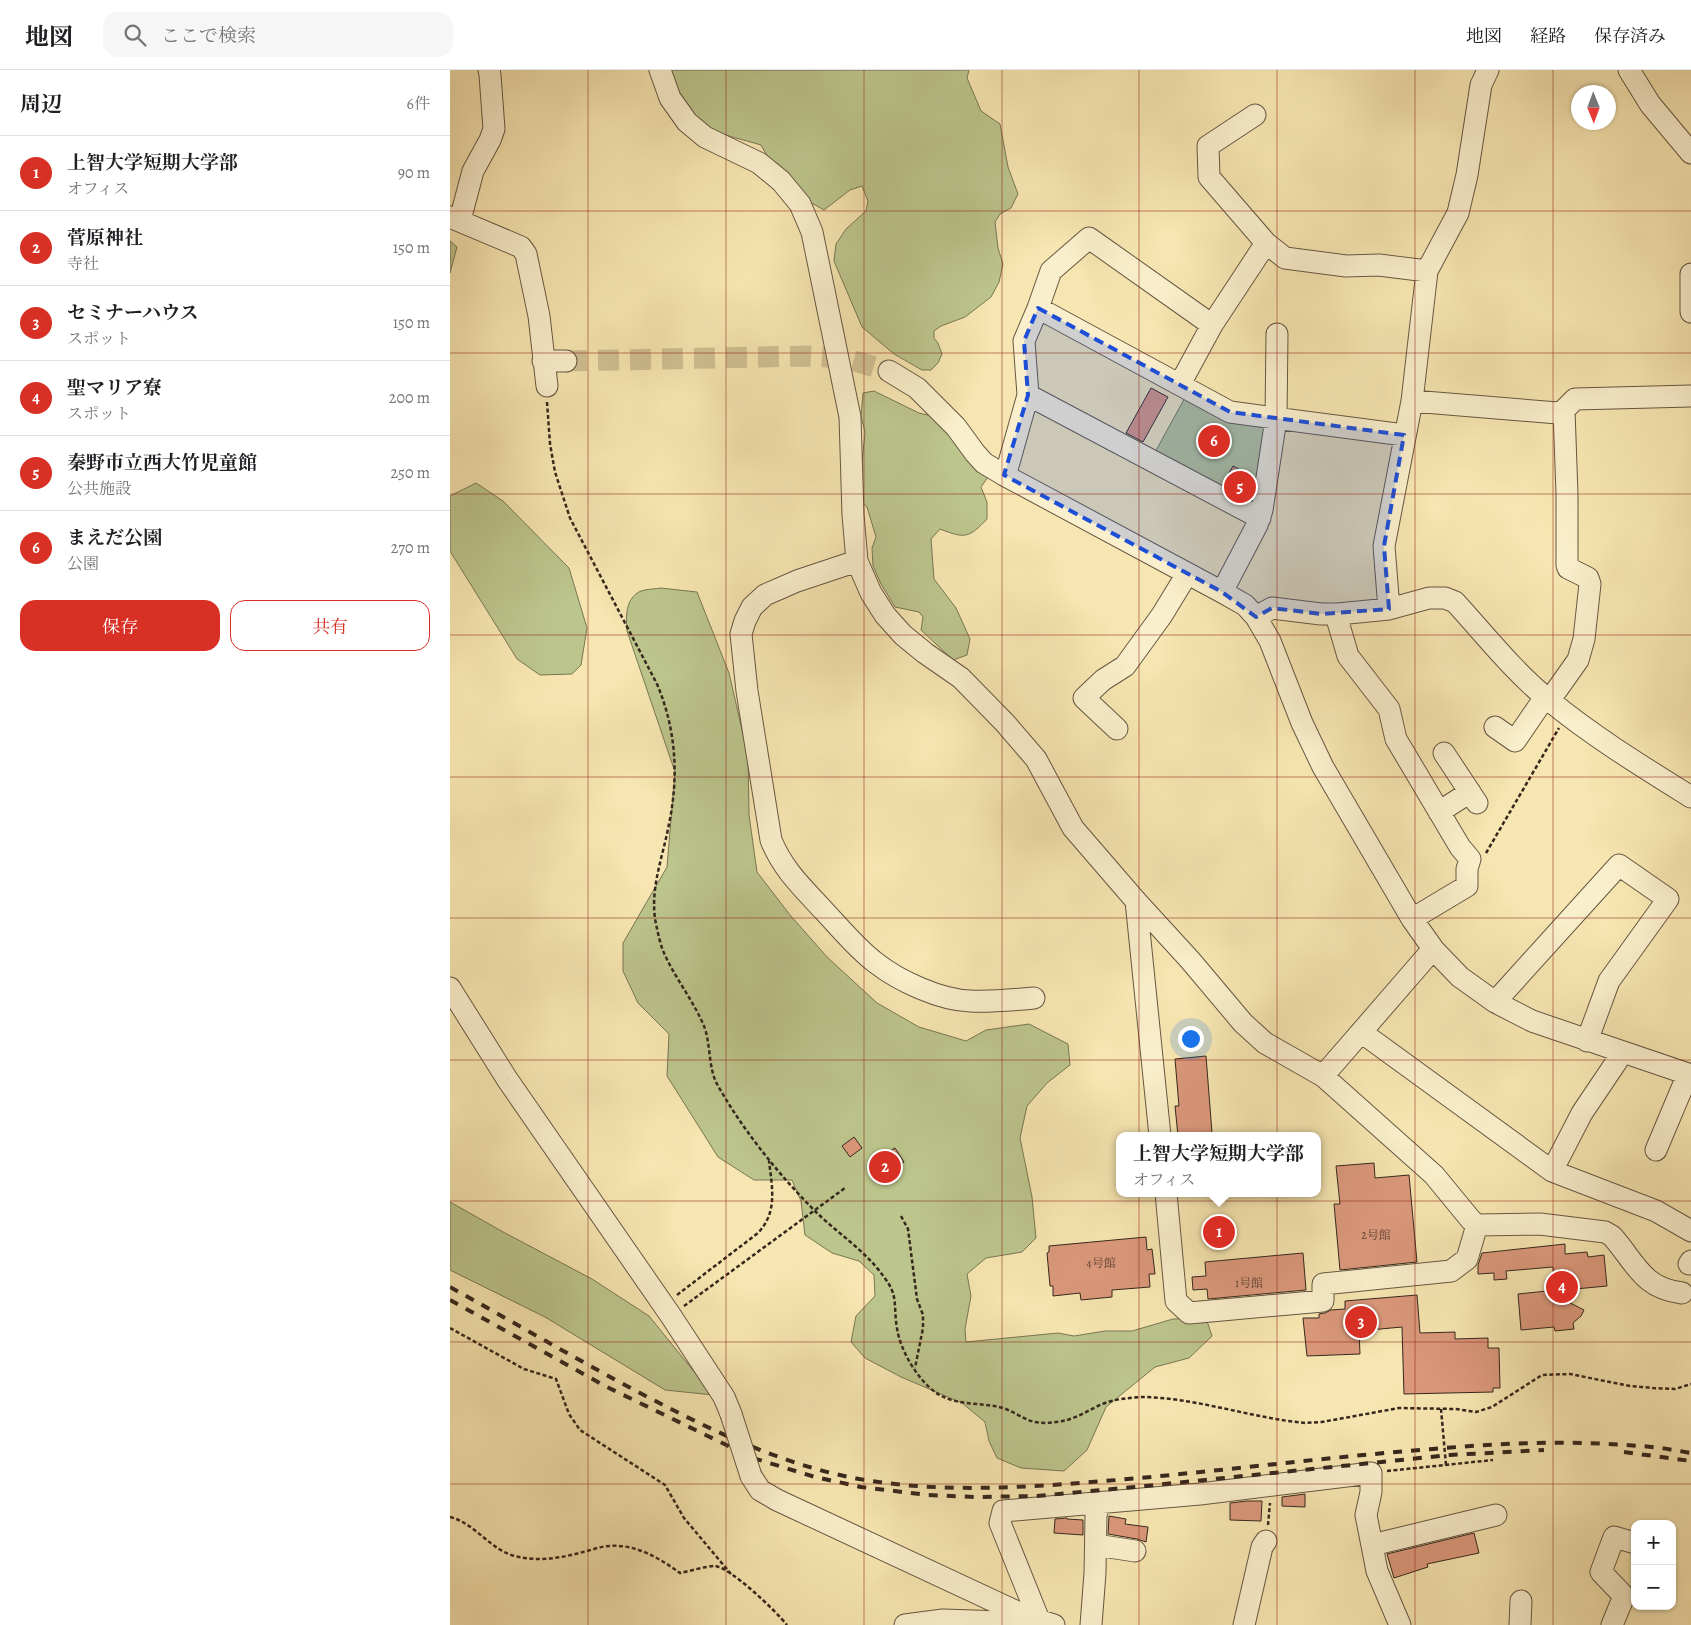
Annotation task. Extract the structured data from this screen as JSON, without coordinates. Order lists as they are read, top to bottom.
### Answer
{
  "house_numbers": ["2号館", "4号館", "1号館"],
  "north": "bottom",
  "page": {
    "header": "地図",
    "search": "ここで検索",
    "nav": ["地図", "経路", "保存済み"],
    "heading": ["周辺", "6件"],
    "list": [
      {
        "mark": "1",
        "name": "上智大学短期大学部",
        "note": "オフィス",
        "value": "90 m"
      },
      {
        "mark": "2",
        "name": "菅原神社",
        "note": "寺社",
        "value": "150 m"
      },
      {
        "mark": "3",
        "name": "セミナーハウス",
        "note": "スポット",
        "value": "150 m"
      },
      {
        "mark": "4",
        "name": "聖マリア寮",
        "note": "スポット",
        "value": "200 m"
      },
      {
        "mark": "5",
        "name": "秦野市立西大竹児童館",
        "note": "公共施設",
        "value": "250 m"
      },
      {
        "mark": "6",
        "name": "まえだ公園",
        "note": "公園",
        "value": "270 m"
      }
    ],
    "pins": [
      "6",
      "5",
      "2",
      "1",
      "4",
      "3"
    ],
    "buttons": ["保存", "共有"],
    "popup": ["上智大学短期大学部", "オフィス"],
    "map_buttons": ["+", "−"]
  }
}
